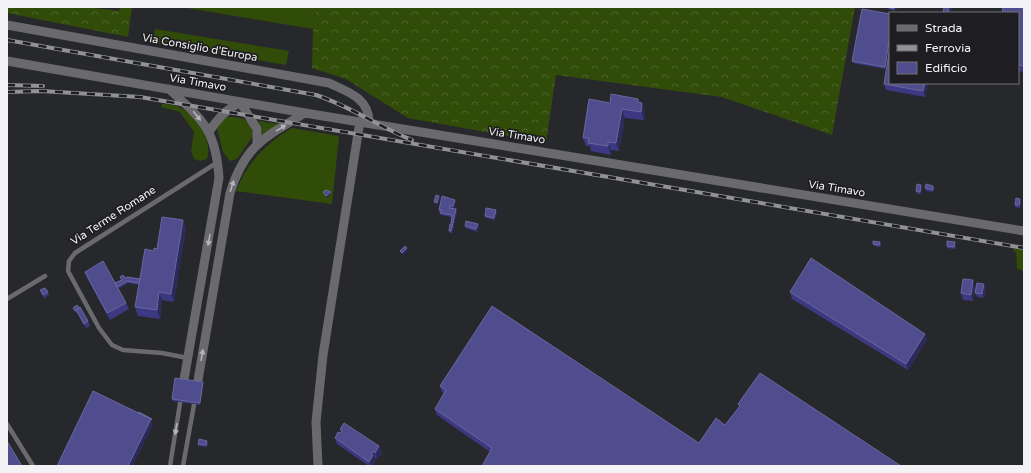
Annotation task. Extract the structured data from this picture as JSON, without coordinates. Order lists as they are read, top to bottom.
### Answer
{
  "streets": {
    "street": ["Via Consiglio d'Europa", "Via Timavo"],
    "lane": ["Via Terme Romane"]
  },
  "crossings": [
    ["Via Consiglio d'Europa", "Via Timavo"]
  ],
  "legend": ["Strada", "Ferrovia", "Edificio"]
}
